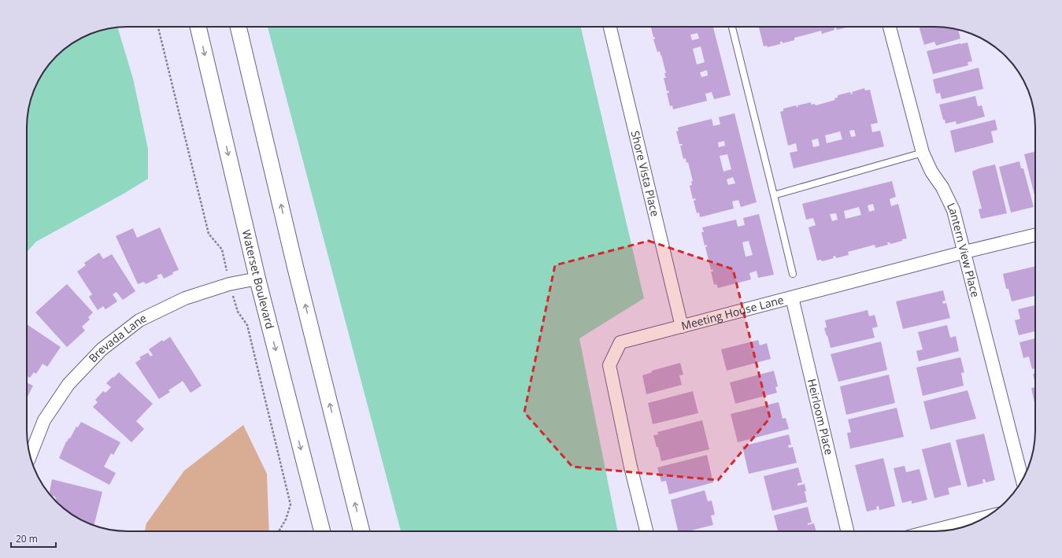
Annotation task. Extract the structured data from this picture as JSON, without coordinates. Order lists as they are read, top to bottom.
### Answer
{
  "streets": {
    "street": [
      "Shore Vista Place",
      "Lantern View Place",
      "Waterset Boulevard",
      "Meeting House Lane",
      "Brevada Lane",
      "Heirloom Place"
    ]
  },
  "crossings": [
    ["Shore Vista Place", "Meeting House Lane"],
    ["Lantern View Place", "Meeting House Lane"],
    ["Waterset Boulevard", "Brevada Lane"],
    ["Meeting House Lane", "Heirloom Place"]
  ],
  "scale_bar": "20 m"
}
